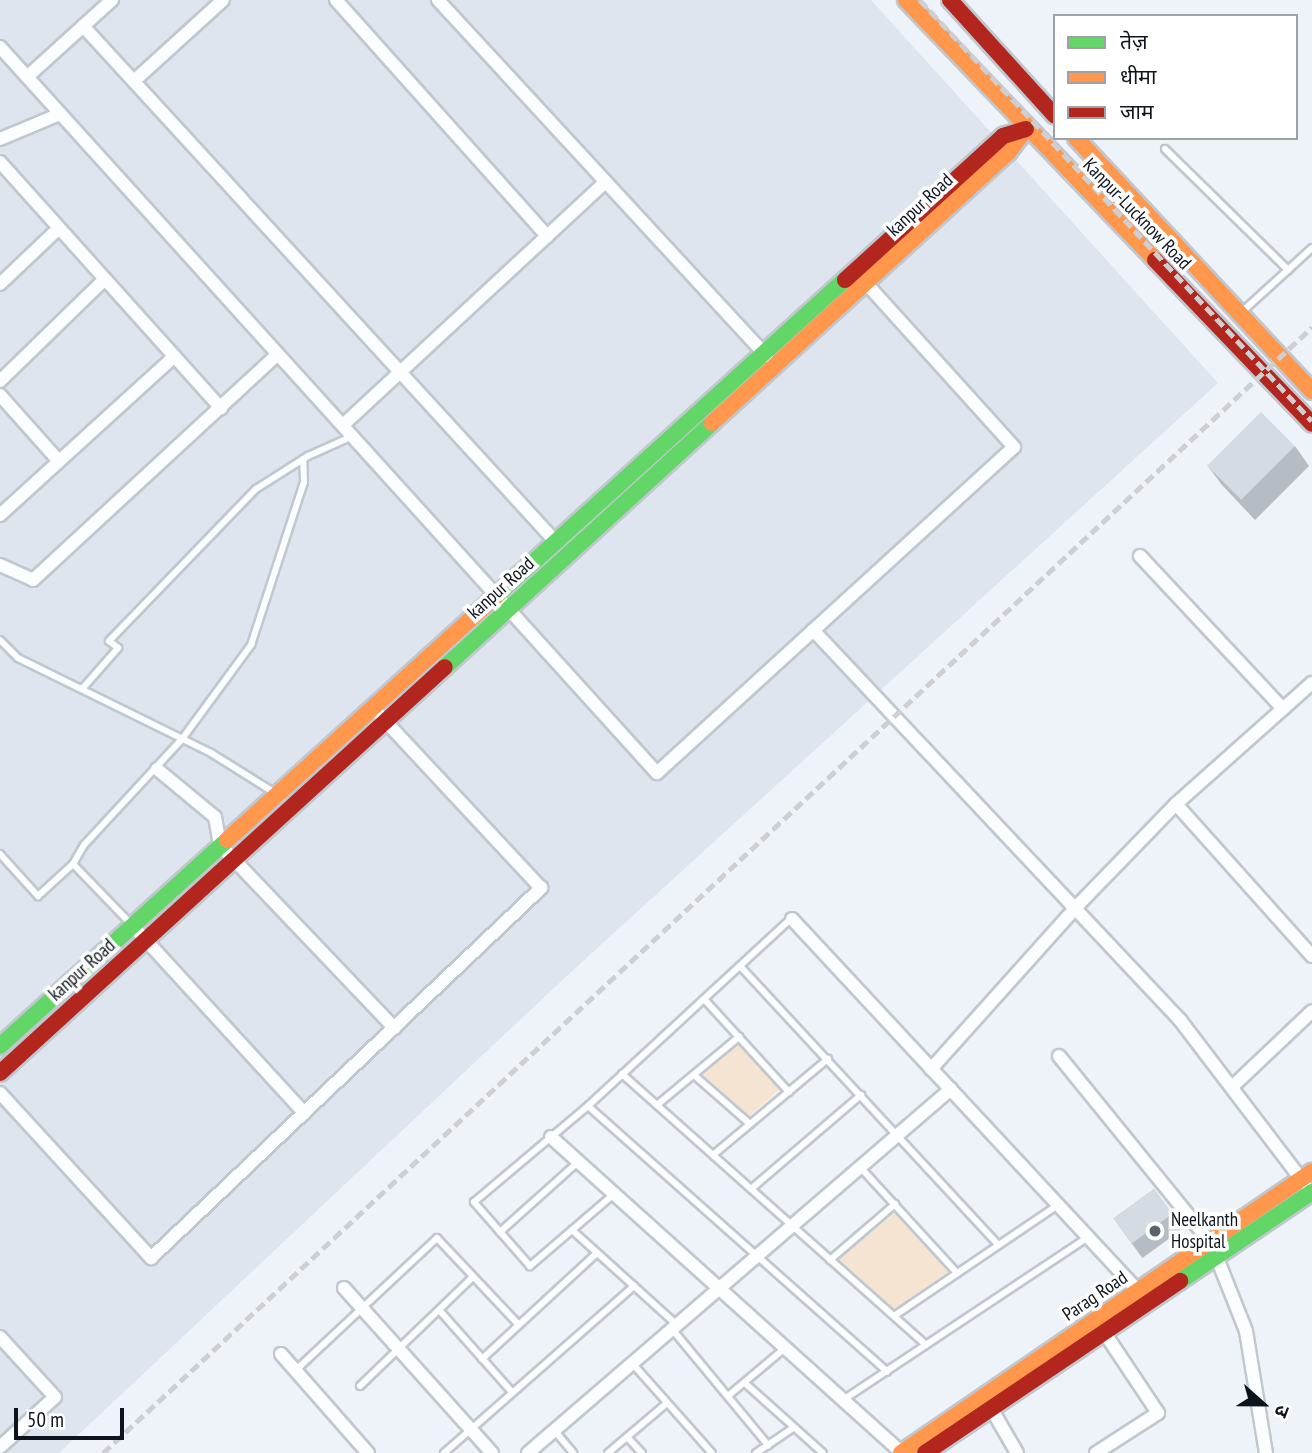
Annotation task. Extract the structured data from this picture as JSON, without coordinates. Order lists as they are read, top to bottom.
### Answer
{
  "streets": {
    "main road": ["kanpur Road", "Kanpur-Lucknow Road", "Parag Road"]
  },
  "crossings": [
    ["kanpur Road", "Kanpur-Lucknow Road"]
  ],
  "places": ["Neelkanth Hospital"],
  "legend": ["तेज़", "धीमा", "जाम"],
  "scale_bar": "50 m",
  "north": "right"
}
